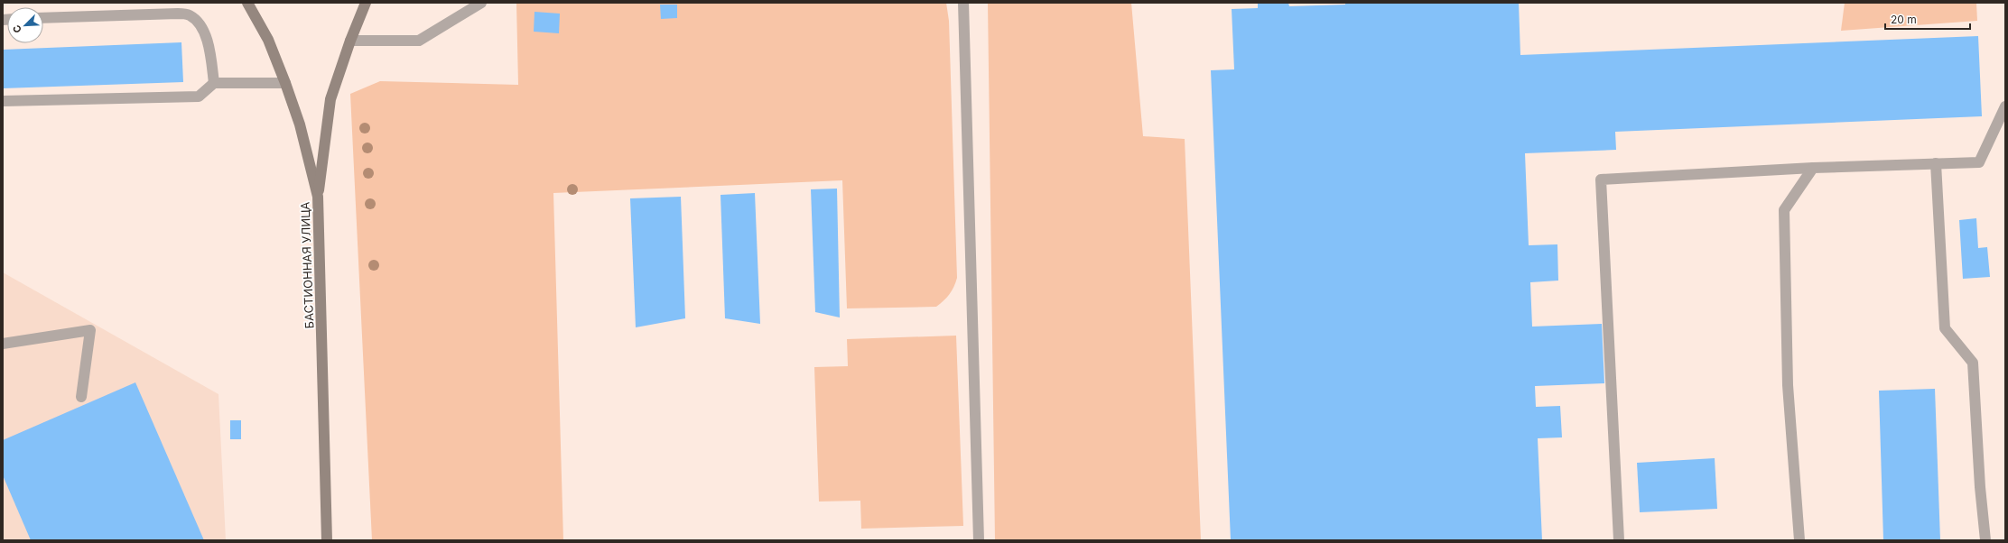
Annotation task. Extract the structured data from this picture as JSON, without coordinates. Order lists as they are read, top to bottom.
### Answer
{
  "streets": {
    "street": ["БАСТИОННАЯ УЛИЦА"]
  },
  "scale_bar": "20 m",
  "north": "bottom left"
}
